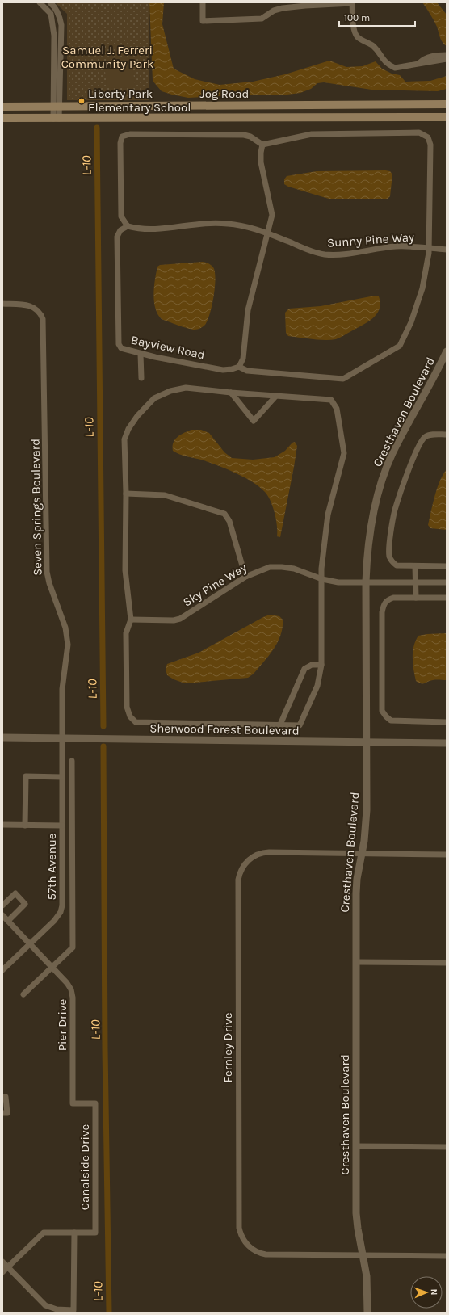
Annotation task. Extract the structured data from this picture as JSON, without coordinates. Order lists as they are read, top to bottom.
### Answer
{
  "streets": {
    "main road": ["Jog Road"],
    "street": [
      "Sunny Pine Way",
      "Bayview Road",
      "Cresthaven Boulevard",
      "Seven Springs Boulevard",
      "Sky Pine Way",
      "Sherwood Forest Boulevard",
      "57th Avenue",
      "Pier Drive",
      "Fernley Drive",
      "Canalside Drive"
    ]
  },
  "crossings": [
    ["Sunny Pine Way", "Bayview Road"],
    ["Cresthaven Boulevard", "Sky Pine Way"],
    ["Cresthaven Boulevard", "Sherwood Forest Boulevard"],
    ["Cresthaven Boulevard", "Fernley Drive"],
    ["Seven Springs Boulevard", "Sherwood Forest Boulevard"],
    ["Seven Springs Boulevard", "57th Avenue"],
    ["Sherwood Forest Boulevard", "57th Avenue"],
    ["57th Avenue", "Pier Drive"],
    ["Pier Drive", "Canalside Drive"]
  ],
  "water": ["L-10"],
  "parks": ["Samuel J. Ferreri Community Park"],
  "places": ["Liberty Park Elementary School"],
  "scale_bar": "100 m",
  "north": "right"
}
